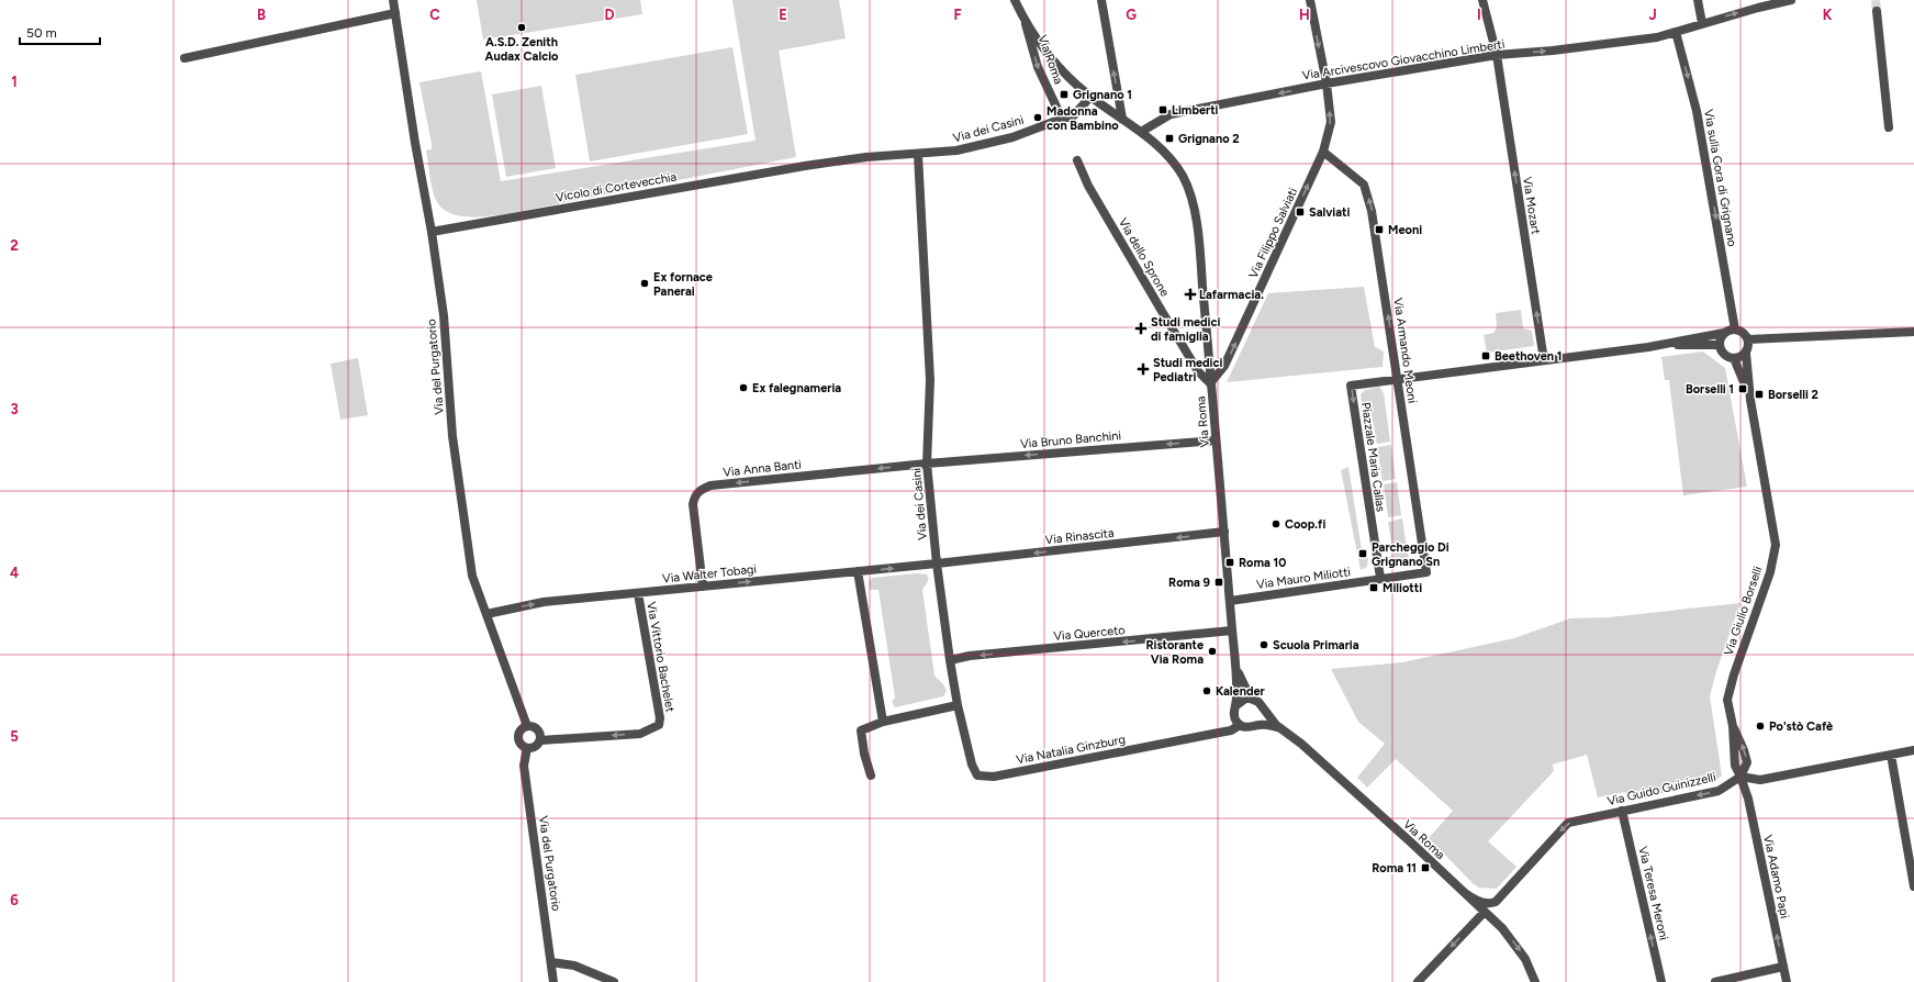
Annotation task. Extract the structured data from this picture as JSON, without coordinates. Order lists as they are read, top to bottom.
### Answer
{
  "streets": {
    "street": [
      "Via Roma",
      "Via Arcivescovo Giovacchino Limberti",
      "Via dei Casini",
      "Via sulla Gora di Grignano",
      "Vicolo di Cortevecchia",
      "Via Mozart",
      "Via Filippo Salviati",
      "Via dello Sprone",
      "Via Armando Meoni",
      "Via del Purgatorio",
      "Via Bruno Banchini",
      "Piazzale Maria Callas",
      "Via Anna Banti",
      "Via Rinascita",
      "Via Walter Tobagi",
      "Via Mauro Miliotti",
      "Via Giulio Borselli",
      "Via Querceto",
      "Via Vittorio Bachelet",
      "Via Natalia Ginzburg",
      "Via Guido Guinizzelli",
      "Via Adamo Papi",
      "Via Teresa Meroni"
    ]
  },
  "crossings": [
    ["Via Roma", "Via Arcivescovo Giovacchino Limberti"],
    ["Via Roma", "Via dei Casini"],
    ["Via Roma", "Via Filippo Salviati"],
    ["Via Roma", "Via dello Sprone"],
    ["Via Roma", "Via Bruno Banchini"],
    ["Via Roma", "Via Rinascita"],
    ["Via Roma", "Via Mauro Miliotti"],
    ["Via Roma", "Via Querceto"],
    ["Via Roma", "Via Natalia Ginzburg"],
    ["Via Arcivescovo Giovacchino Limberti", "Via sulla Gora di Grignano"],
    ["Via Arcivescovo Giovacchino Limberti", "Via Mozart"],
    ["Via Arcivescovo Giovacchino Limberti", "Via Filippo Salviati"],
    ["Via dei Casini", "Vicolo di Cortevecchia"],
    ["Via dei Casini", "Via Bruno Banchini"],
    ["Via dei Casini", "Via Anna Banti"],
    ["Via dei Casini", "Via Rinascita"],
    ["Via dei Casini", "Via Walter Tobagi"],
    ["Via dei Casini", "Via Querceto"],
    ["Via dei Casini", "Via Natalia Ginzburg"],
    ["Via sulla Gora di Grignano", "Via Giulio Borselli"],
    ["Vicolo di Cortevecchia", "Via del Purgatorio"],
    ["Via Filippo Salviati", "Via dello Sprone"],
    ["Via Filippo Salviati", "Via Armando Meoni"],
    ["Via Armando Meoni", "Piazzale Maria Callas"],
    ["Via Armando Meoni", "Via Mauro Miliotti"],
    ["Via del Purgatorio", "Via Walter Tobagi"],
    ["Via del Purgatorio", "Via Vittorio Bachelet"],
    ["Via Bruno Banchini", "Via Anna Banti"],
    ["Piazzale Maria Callas", "Via Mauro Miliotti"],
    ["Via Anna Banti", "Via Walter Tobagi"],
    ["Via Rinascita", "Via Walter Tobagi"],
    ["Via Walter Tobagi", "Via Vittorio Bachelet"],
    ["Via Giulio Borselli", "Via Guido Guinizzelli"],
    ["Via Giulio Borselli", "Via Adamo Papi"],
    ["Via Guido Guinizzelli", "Via Adamo Papi"],
    ["Via Guido Guinizzelli", "Via Teresa Meroni"]
  ],
  "one_way": [
    "Via sulla Gora di Grignano",
    "Via Mozart",
    "Via Armando Meoni",
    "Via Bruno Banchini",
    "Piazzale Maria Callas",
    "Via Rinascita",
    "Via Walter Tobagi",
    "Via Querceto",
    "Via Guido Guinizzelli",
    "Via Adamo Papi",
    "Via Teresa Meroni"
  ],
  "places": {
    "other": [
      "A.S.D. Zenith Audax Calcio",
      "Madonna con Bambino",
      "Ex fornace Panerai",
      "Ex falegnameria",
      "Coop.fi",
      "Scuola Primaria",
      "Ristorante Via Roma",
      "Kalender",
      "Po'stò Cafè"
    ],
    "transit": [
      "Grignano 1",
      "Limberti",
      "Grignano 2",
      "Salviati",
      "Meoni",
      "Beethoven 1",
      "Borselli 1",
      "Borselli 2",
      "Parcheggio Di Grignano Sn",
      "Roma 10",
      "Roma 9",
      "Miliotti",
      "Roma 11"
    ],
    "health": ["Lafarmacia.", "Studi medici di famiglia", "Studi medici Pediatri"]
  },
  "scale_bar": "50 m",
  "grid": {
    "columns": [
      "B",
      "C",
      "D",
      "E",
      "F",
      "G",
      "H",
      "I",
      "J",
      "K"
    ],
    "rows": [
      "1",
      "2",
      "3",
      "4",
      "5",
      "6"
    ]
  }
}
